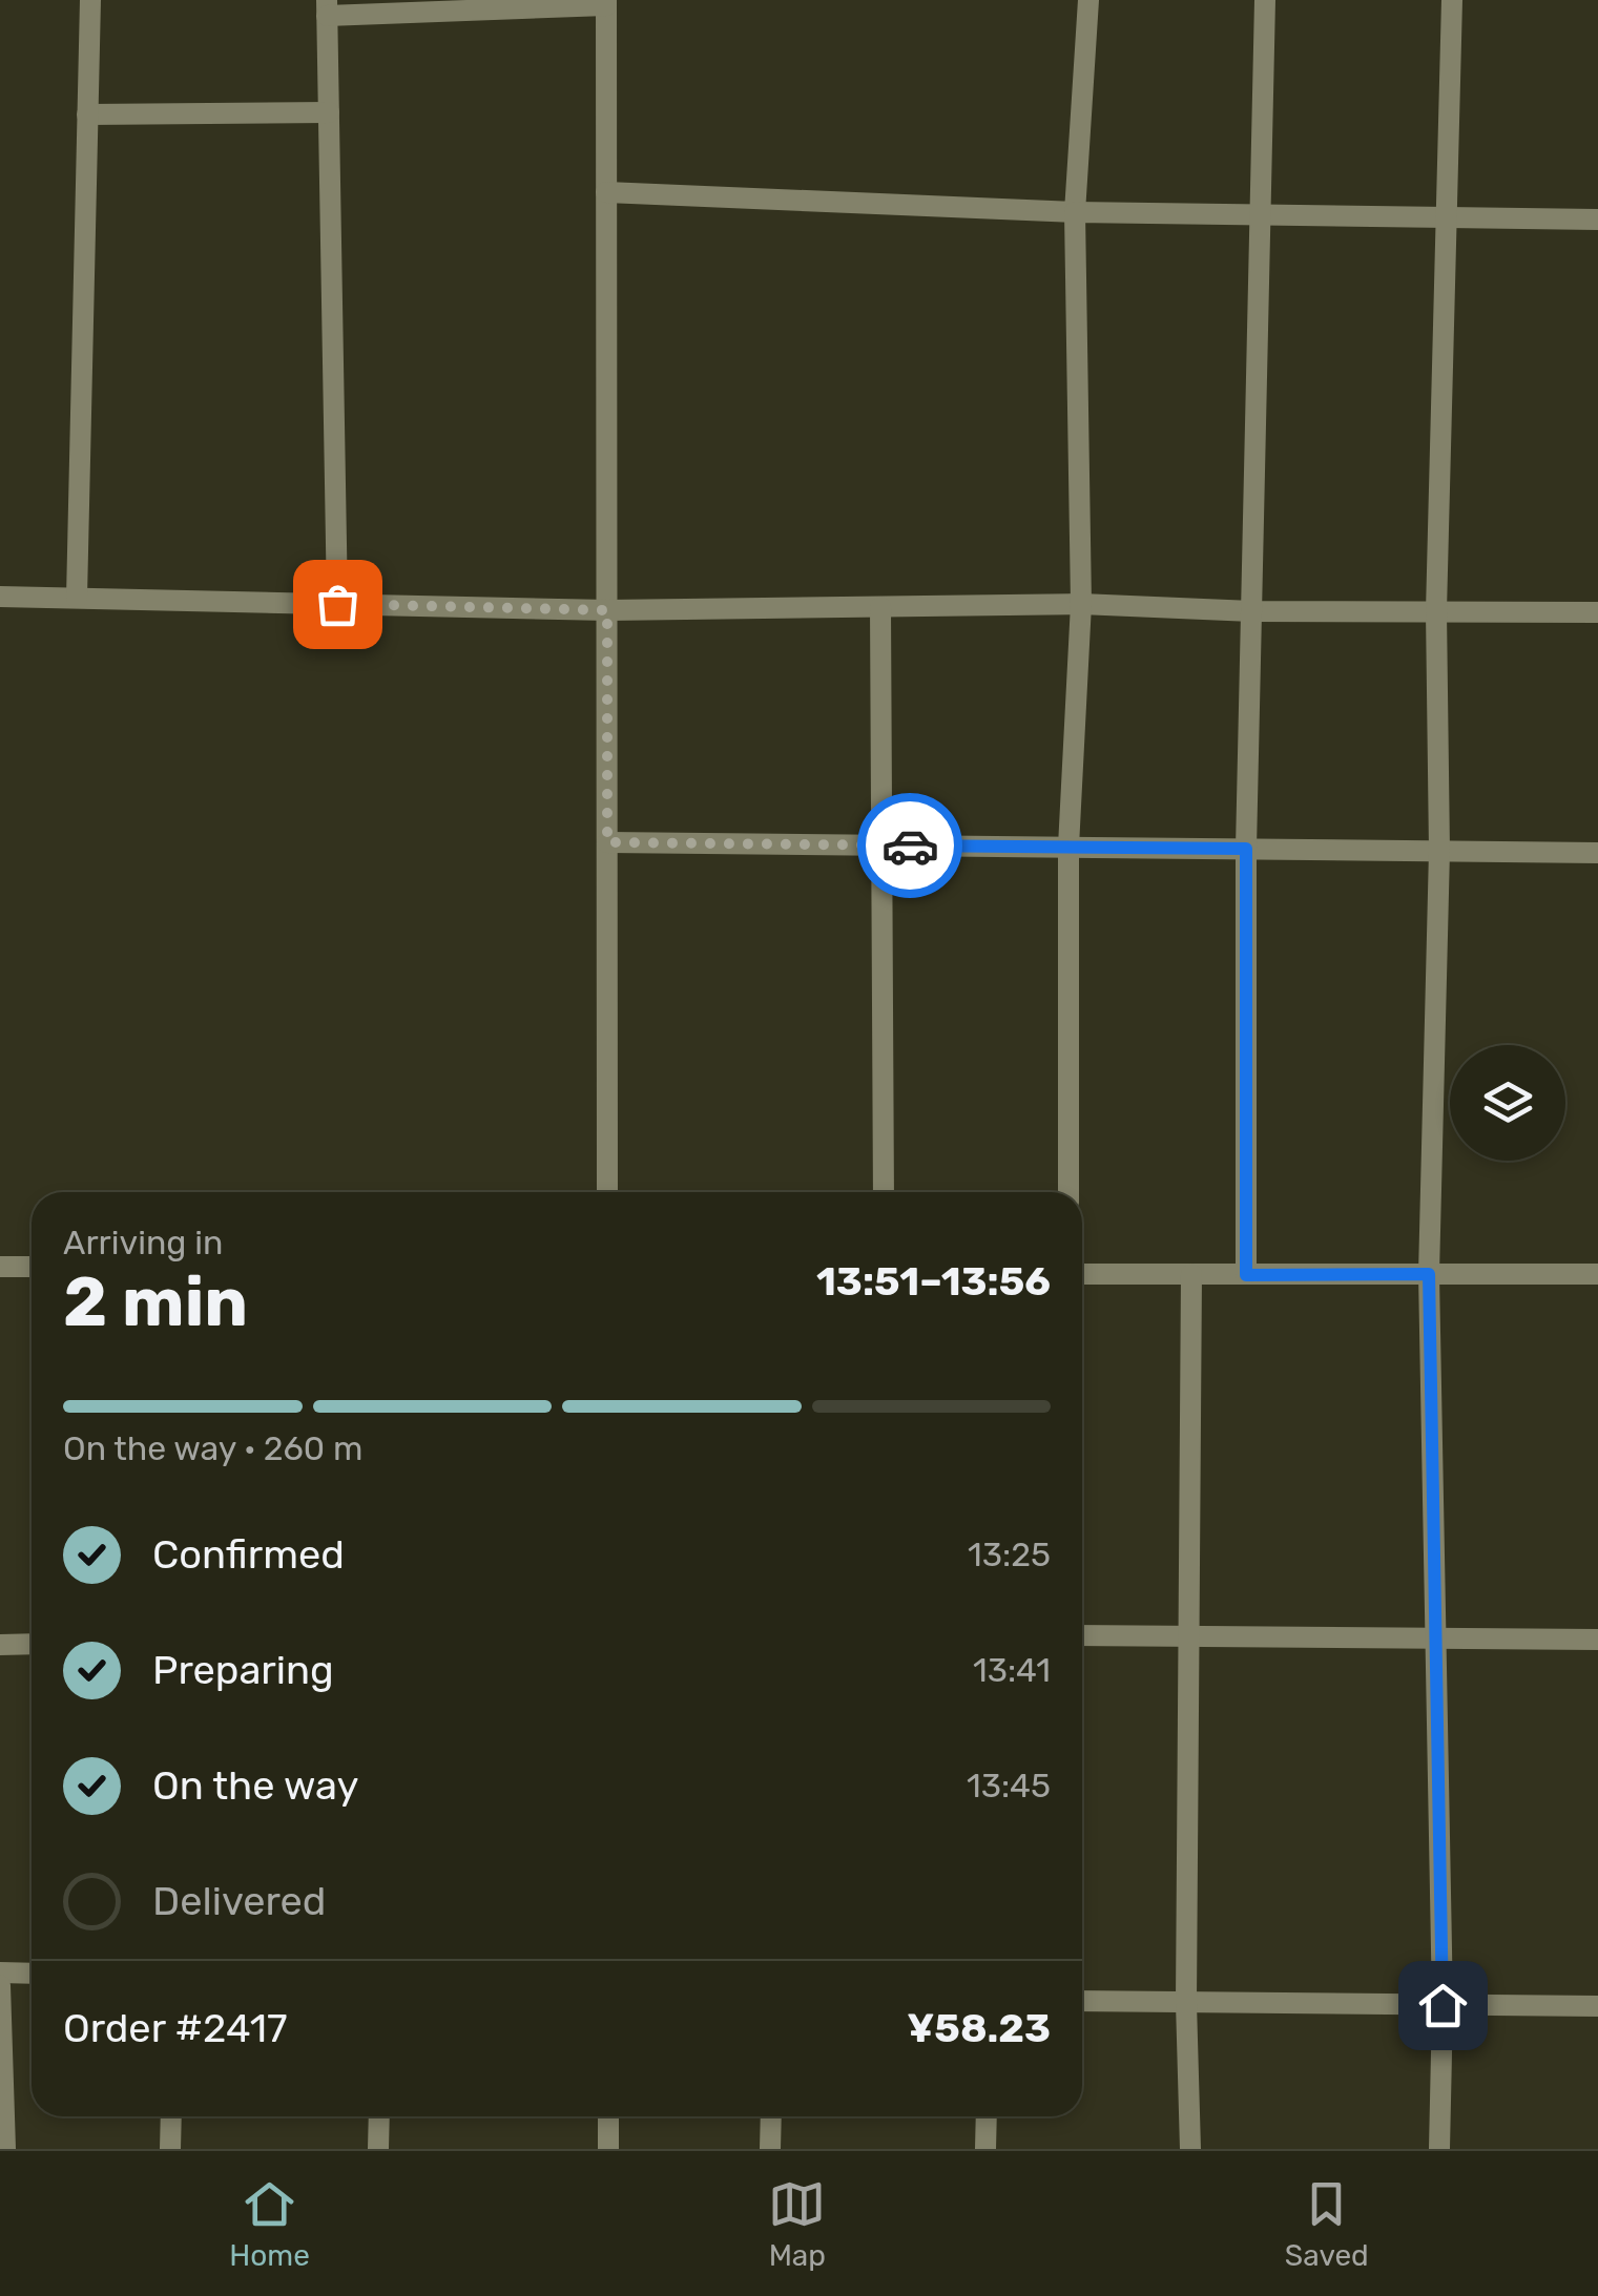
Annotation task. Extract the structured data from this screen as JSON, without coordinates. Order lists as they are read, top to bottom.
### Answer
{
  "page": {
    "heading": ["2 min", "Arriving in", "13:51–13:56"],
    "panel": ["Order #2417", "¥58.23"],
    "bar": "On the way · 260 m",
    "list": [
      ["Confirmed", "13:25"],
      ["Preparing", "13:41"],
      ["On the way", "13:45"],
      "Delivered"
    ],
    "tabs": ["Home", "Map", "Saved"]
  }
}
